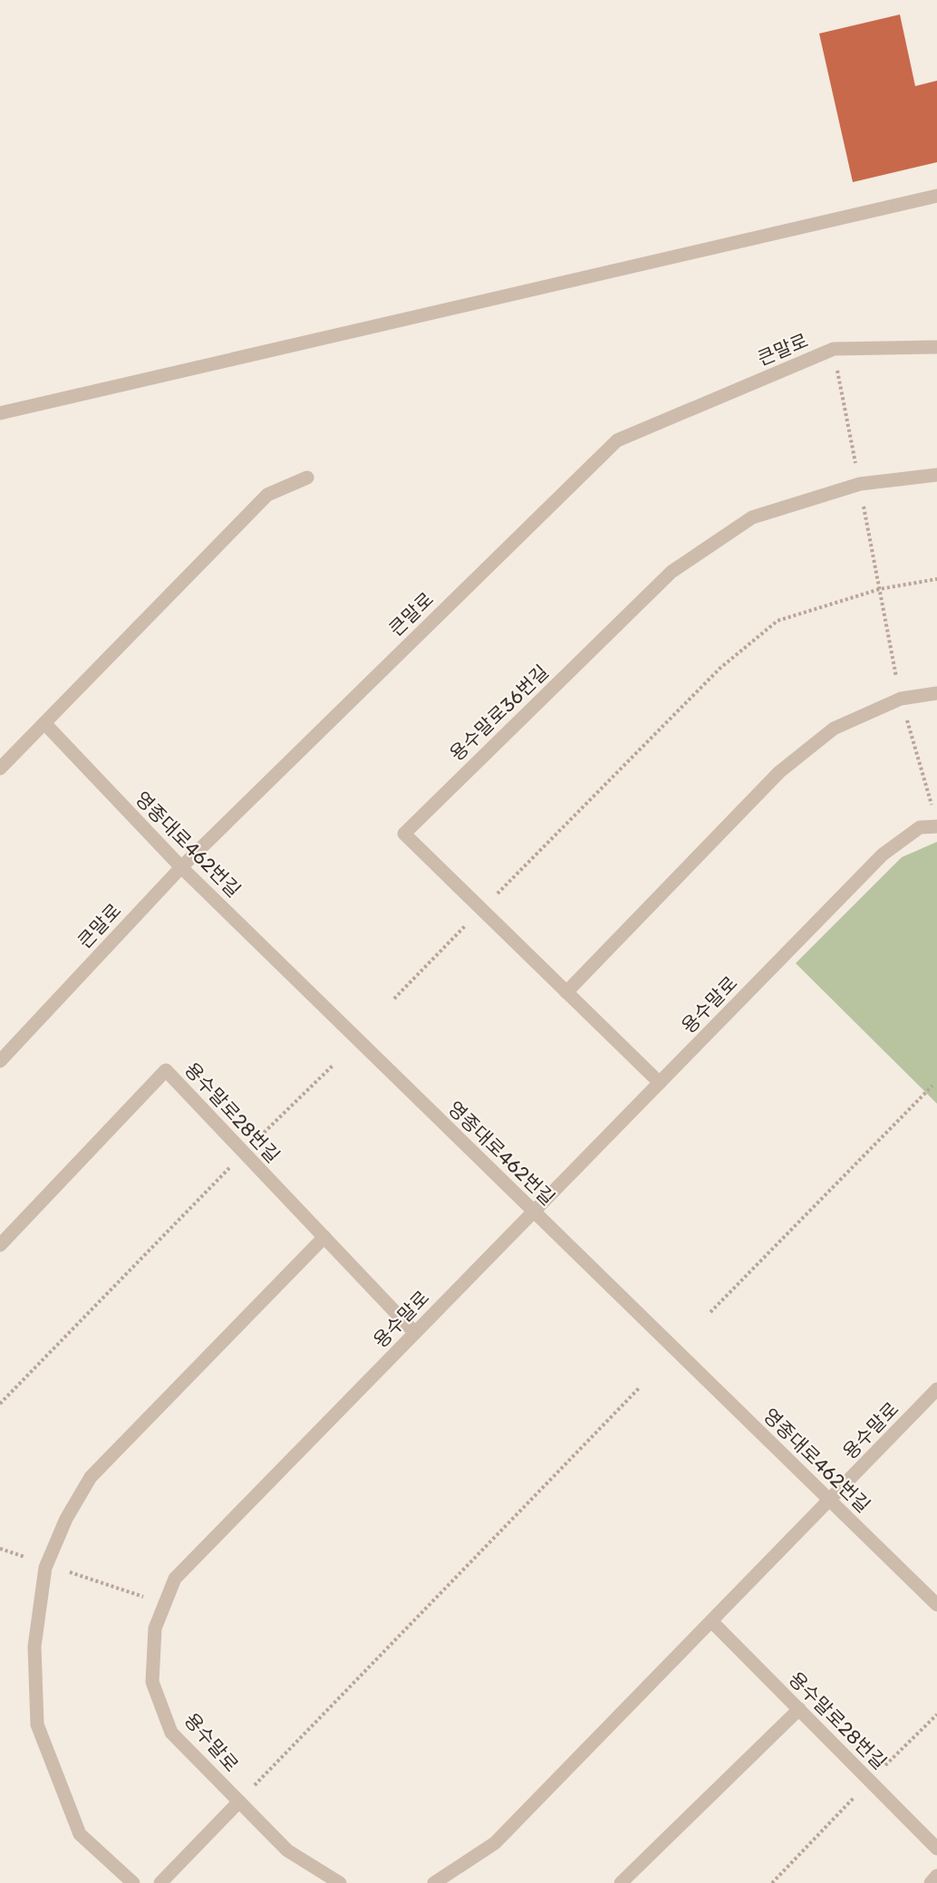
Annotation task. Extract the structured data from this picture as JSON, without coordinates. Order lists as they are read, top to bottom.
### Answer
{
  "streets": {
    "street": [
      "큰말로",
      "용수말로36번길",
      "영종대로462번길",
      "용수말로",
      "용수말로28번길"
    ]
  },
  "crossings": [
    ["큰말로", "영종대로462번길"],
    ["용수말로36번길", "용수말로"],
    ["영종대로462번길", "용수말로"],
    ["용수말로", "용수말로28번길"]
  ]
}
